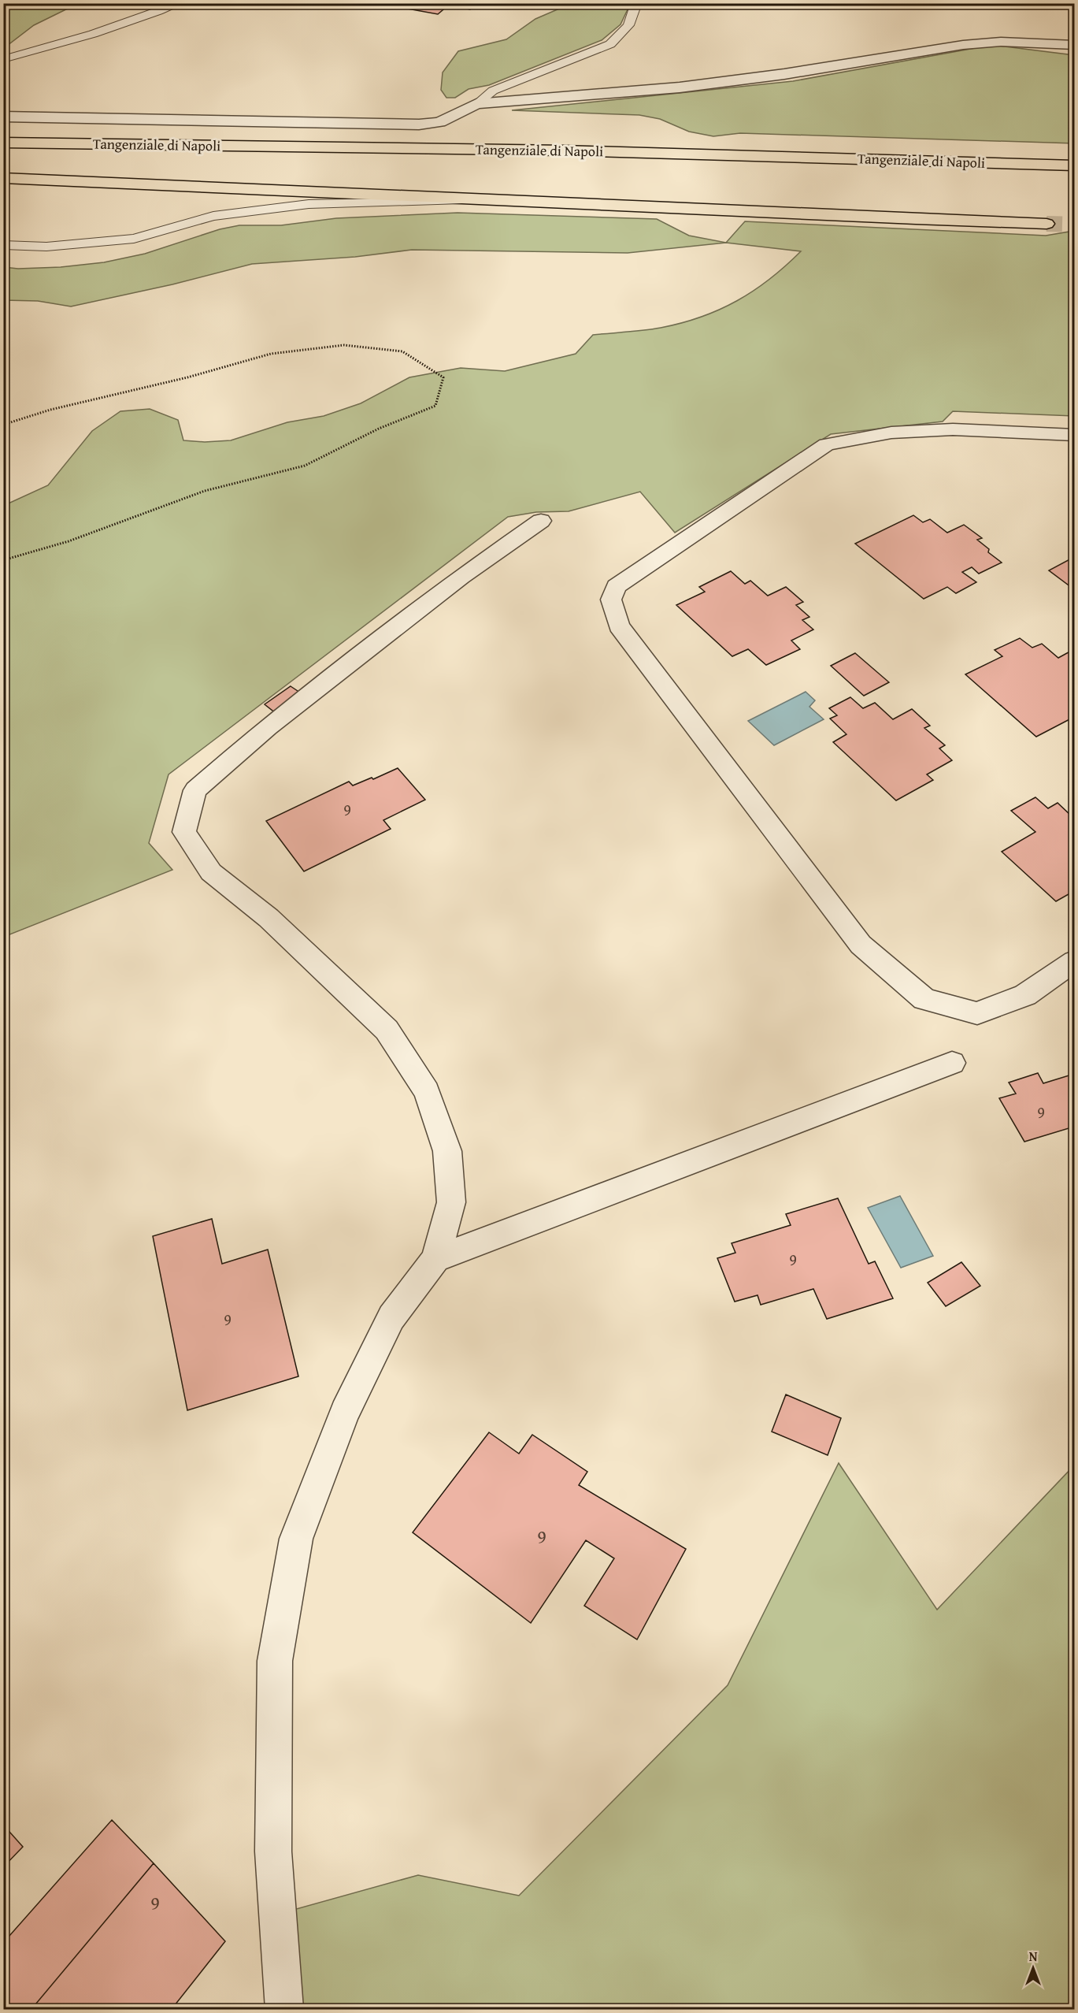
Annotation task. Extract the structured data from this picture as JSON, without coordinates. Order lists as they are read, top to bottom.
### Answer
{
  "streets": {
    "highway": ["Tangenziale di Napoli"]
  },
  "house_numbers": [
    "9",
    "9",
    "9",
    "9",
    "9",
    "9"
  ],
  "north": "top"
}
